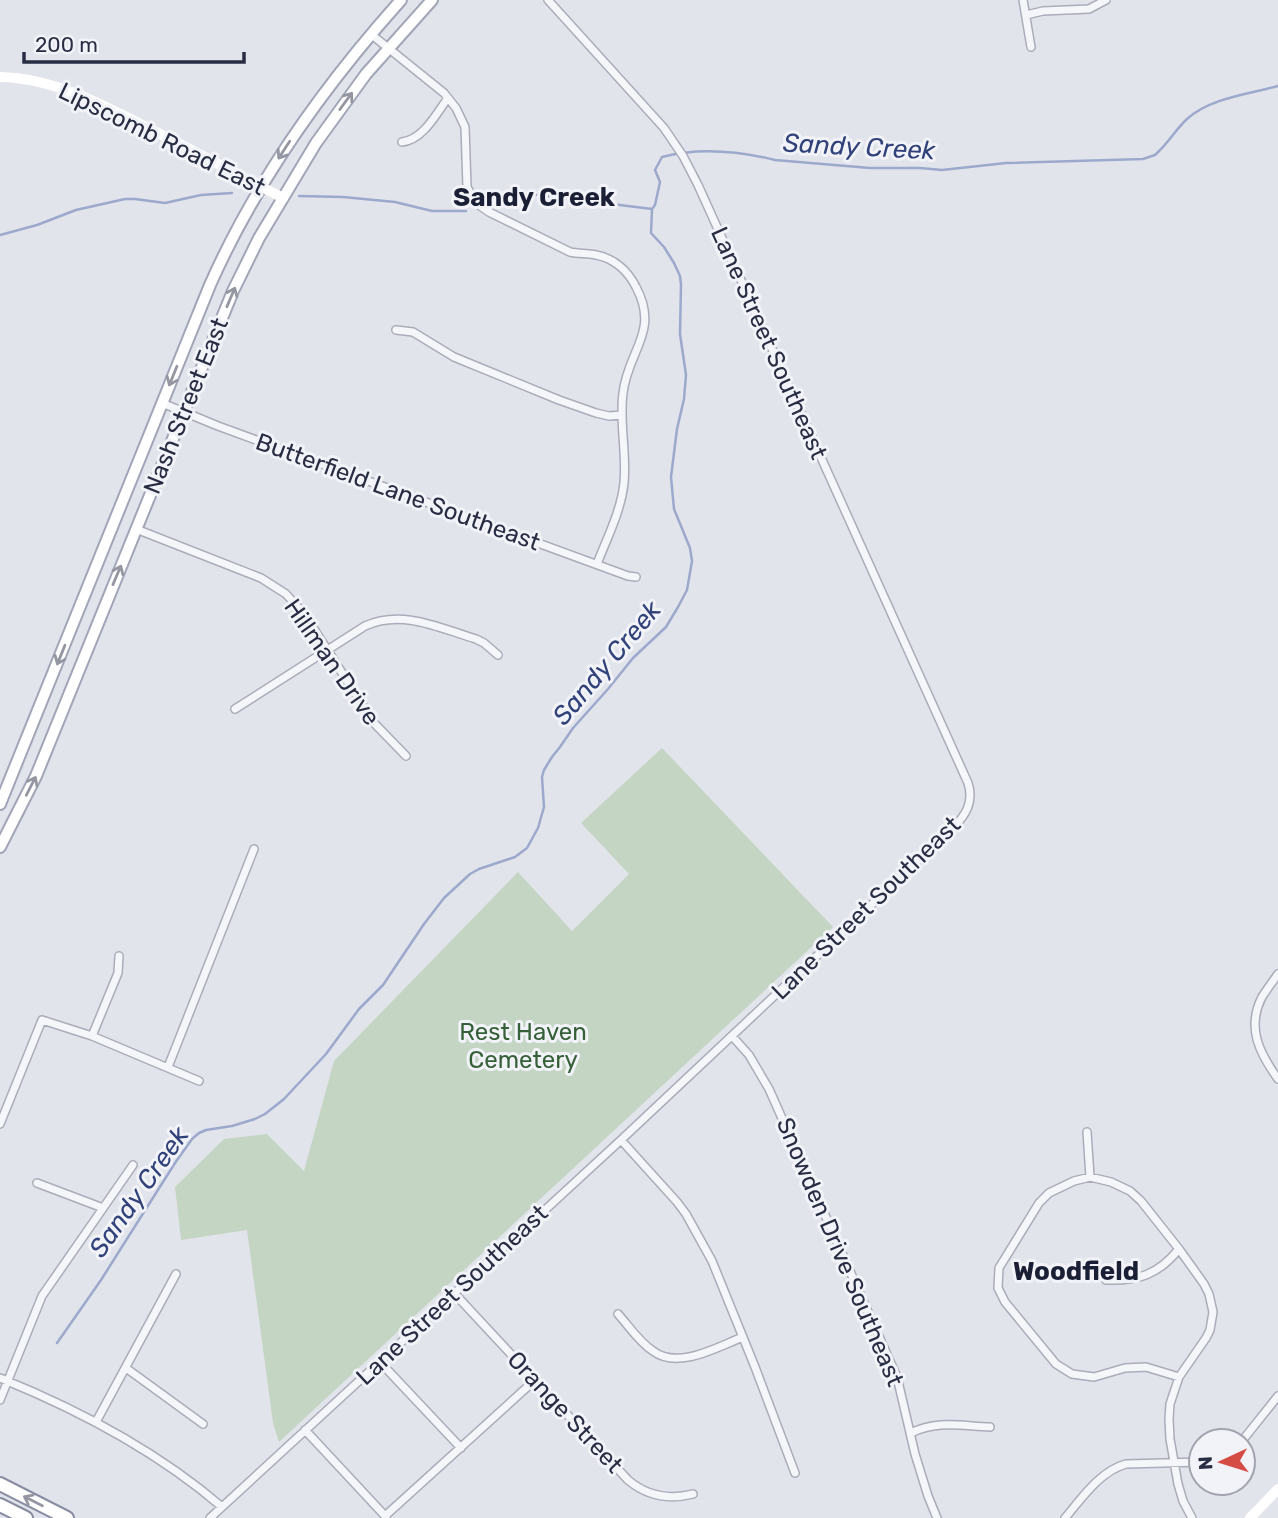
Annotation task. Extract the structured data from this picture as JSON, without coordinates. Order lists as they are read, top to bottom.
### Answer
{
  "streets": {
    "main road": ["Nash Street East"],
    "street": [
      "Lipscomb Road East",
      "Lane Street Southeast",
      "Butterfield Lane Southeast",
      "Hillman Drive",
      "Snowden Drive Southeast",
      "Orange Street"
    ]
  },
  "crossings": [
    ["Lipscomb Road East", "Nash Street East"],
    ["Lane Street Southeast", "Snowden Drive Southeast"],
    ["Lane Street Southeast", "Orange Street"],
    ["Nash Street East", "Butterfield Lane Southeast"],
    ["Nash Street East", "Hillman Drive"]
  ],
  "districts": ["Sandy Creek", "Woodfield"],
  "water": ["Sandy Creek"],
  "parks": ["Rest Haven Cemetery"],
  "scale_bar": "200 m",
  "north": "left"
}
